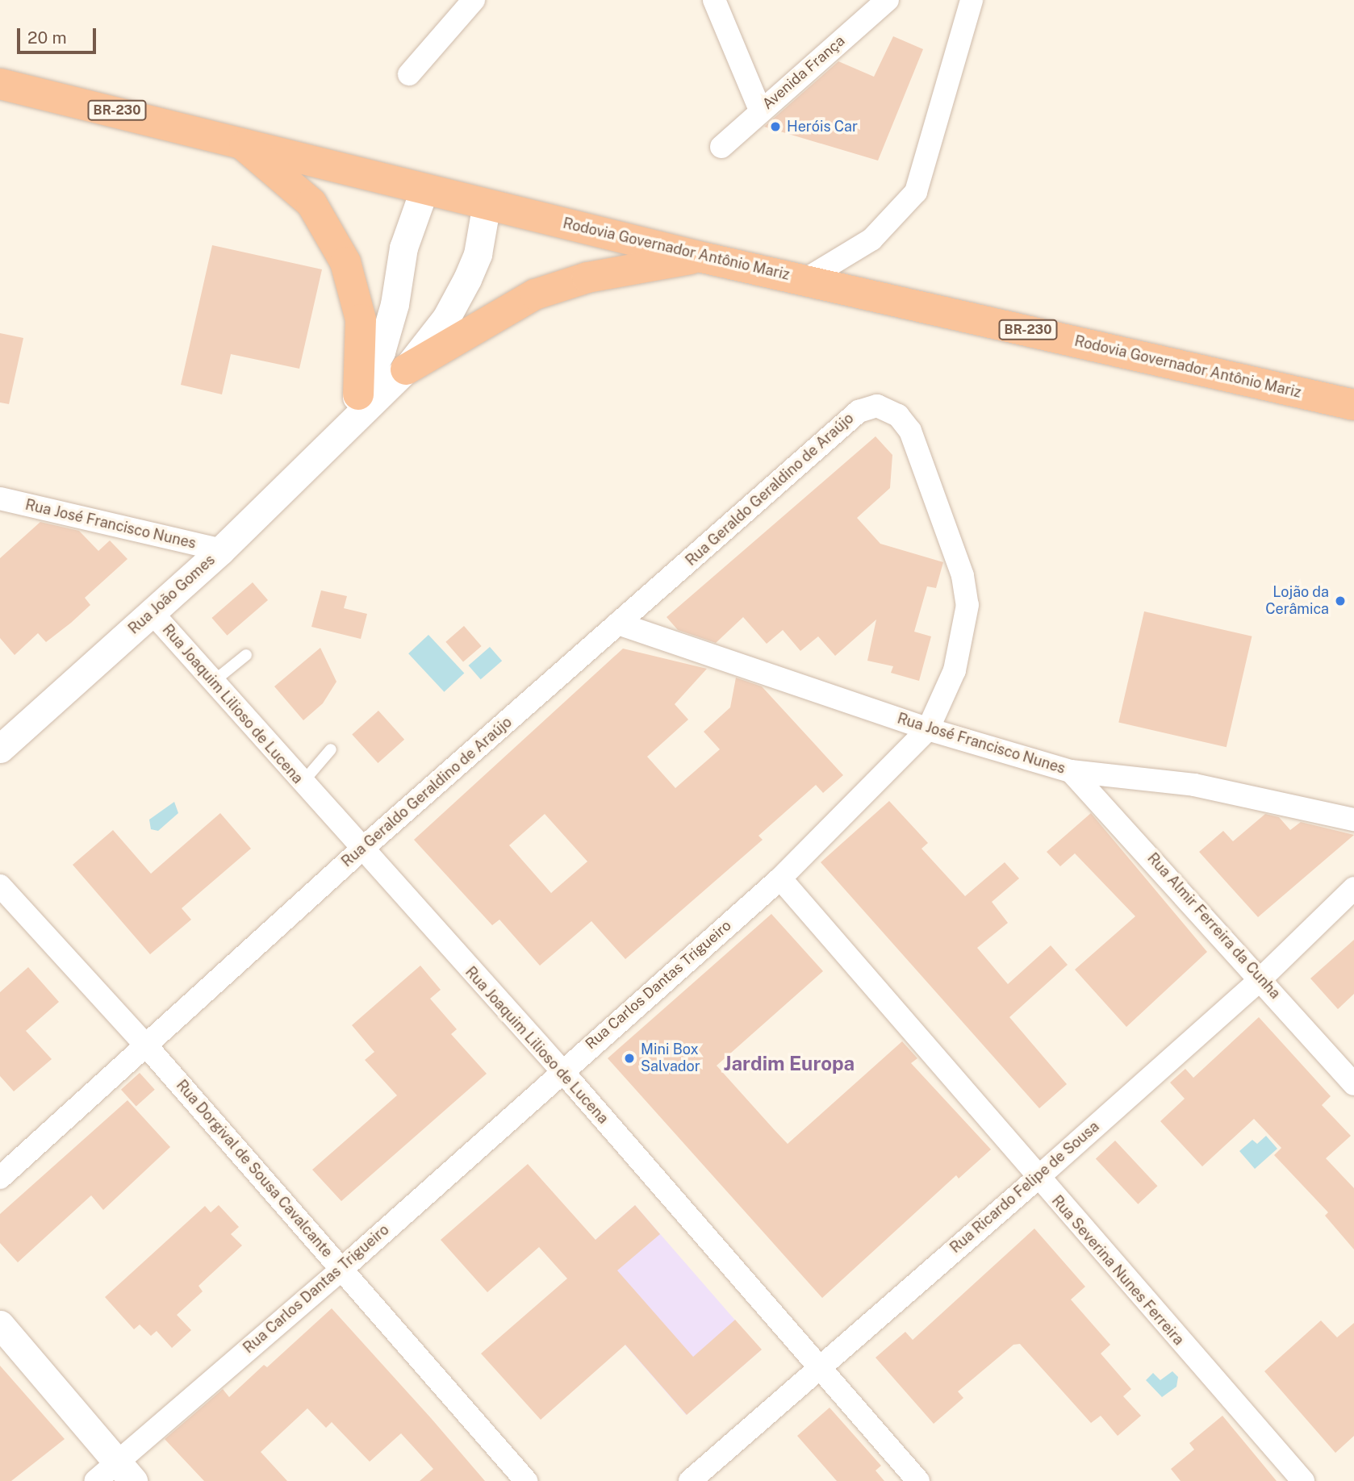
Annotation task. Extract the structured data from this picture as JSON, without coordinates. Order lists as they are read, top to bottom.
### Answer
{
  "streets": {
    "highway": ["BR-230", "Rodovia Governador Antônio Mariz"],
    "street": [
      "Avenida França",
      "Rua Geraldo Geraldino de Araújo",
      "Rua José Francisco Nunes",
      "Rua João Gomes",
      "Rua Joaquim Lilioso de Lucena",
      "Rua Almir Ferreira da Cunha",
      "Rua Carlos Dantas Trigueiro",
      "Rua Dorgival de Sousa Cavalcante",
      "Rua Ricardo Felipe de Sousa",
      "Rua Severina Nunes Ferreira"
    ]
  },
  "crossings": [
    ["Rodovia Governador Antônio Mariz", "Rua João Gomes"],
    ["Rua Geraldo Geraldino de Araújo", "Rua José Francisco Nunes"],
    ["Rua Geraldo Geraldino de Araújo", "Rua Joaquim Lilioso de Lucena"],
    ["Rua Geraldo Geraldino de Araújo", "Rua Carlos Dantas Trigueiro"],
    ["Rua Geraldo Geraldino de Araújo", "Rua Dorgival de Sousa Cavalcante"],
    ["Rua José Francisco Nunes", "Rua João Gomes"],
    ["Rua José Francisco Nunes", "Rua Almir Ferreira da Cunha"],
    ["Rua José Francisco Nunes", "Rua Carlos Dantas Trigueiro"],
    ["Rua João Gomes", "Rua Joaquim Lilioso de Lucena"],
    ["Rua Joaquim Lilioso de Lucena", "Rua Carlos Dantas Trigueiro"],
    ["Rua Joaquim Lilioso de Lucena", "Rua Ricardo Felipe de Sousa"],
    ["Rua Almir Ferreira da Cunha", "Rua Ricardo Felipe de Sousa"],
    ["Rua Carlos Dantas Trigueiro", "Rua Dorgival de Sousa Cavalcante"],
    ["Rua Carlos Dantas Trigueiro", "Rua Severina Nunes Ferreira"],
    ["Rua Ricardo Felipe de Sousa", "Rua Severina Nunes Ferreira"]
  ],
  "districts": ["Jardim Europa"],
  "places": ["Heróis Car", "Lojão da Cerâmica", "Mini Box Salvador"],
  "scale_bar": "20 m"
}
